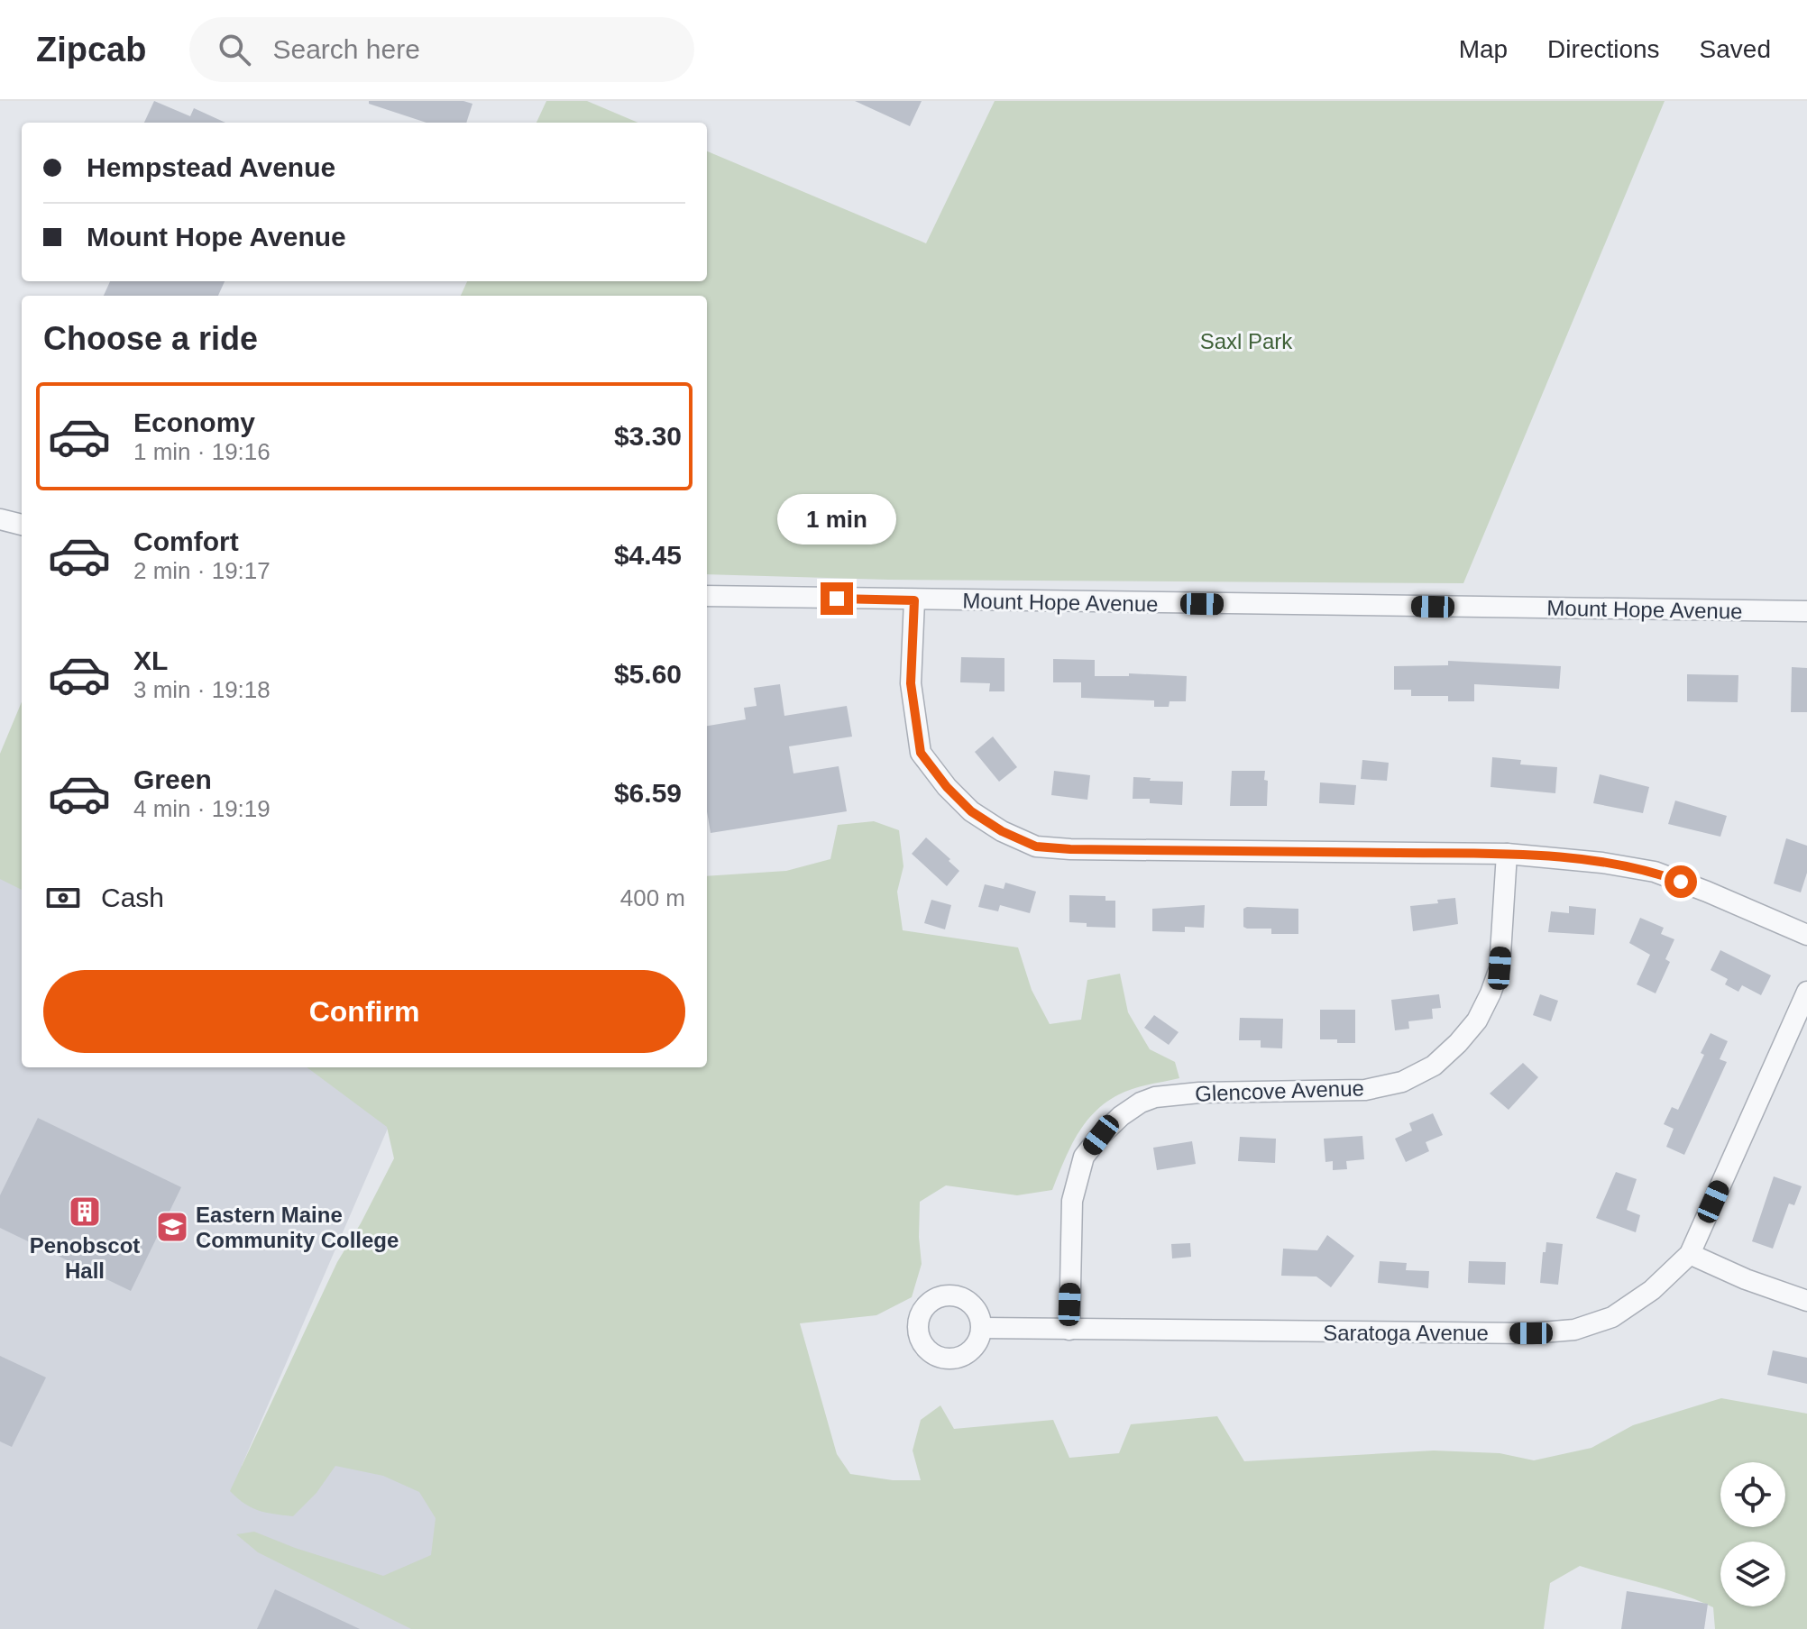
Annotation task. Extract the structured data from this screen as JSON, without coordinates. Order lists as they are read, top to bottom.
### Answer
{
  "streets": {
    "street": ["Mount Hope Avenue", "Glencove Avenue", "Saratoga Avenue"]
  },
  "crossings": [
    ["Glencove Avenue", "Saratoga Avenue"]
  ],
  "parks": ["Saxl Park"],
  "places": {
    "building": ["Penobscot Hall"],
    "school or university": ["Eastern Maine Community College"]
  },
  "page": {
    "header": "Zipcab",
    "search": "Search here",
    "nav": ["Map", "Directions", "Saved"],
    "banner": ["Hempstead Avenue", "Mount Hope Avenue"],
    "heading": "Choose a ride",
    "list": [
      {
        "name": "Economy",
        "note": "1 min · 19:16",
        "value": "$3.30"
      },
      {
        "name": "Comfort",
        "note": "2 min · 19:17",
        "value": "$4.45"
      },
      {
        "name": "XL",
        "note": "3 min · 19:18",
        "value": "$5.60"
      },
      {
        "name": "Green",
        "note": "4 min · 19:19",
        "value": "$6.59"
      }
    ],
    "bubble": "1 min",
    "pay": ["Cash", "400 m"],
    "buttons": "Confirm"
  }
}
